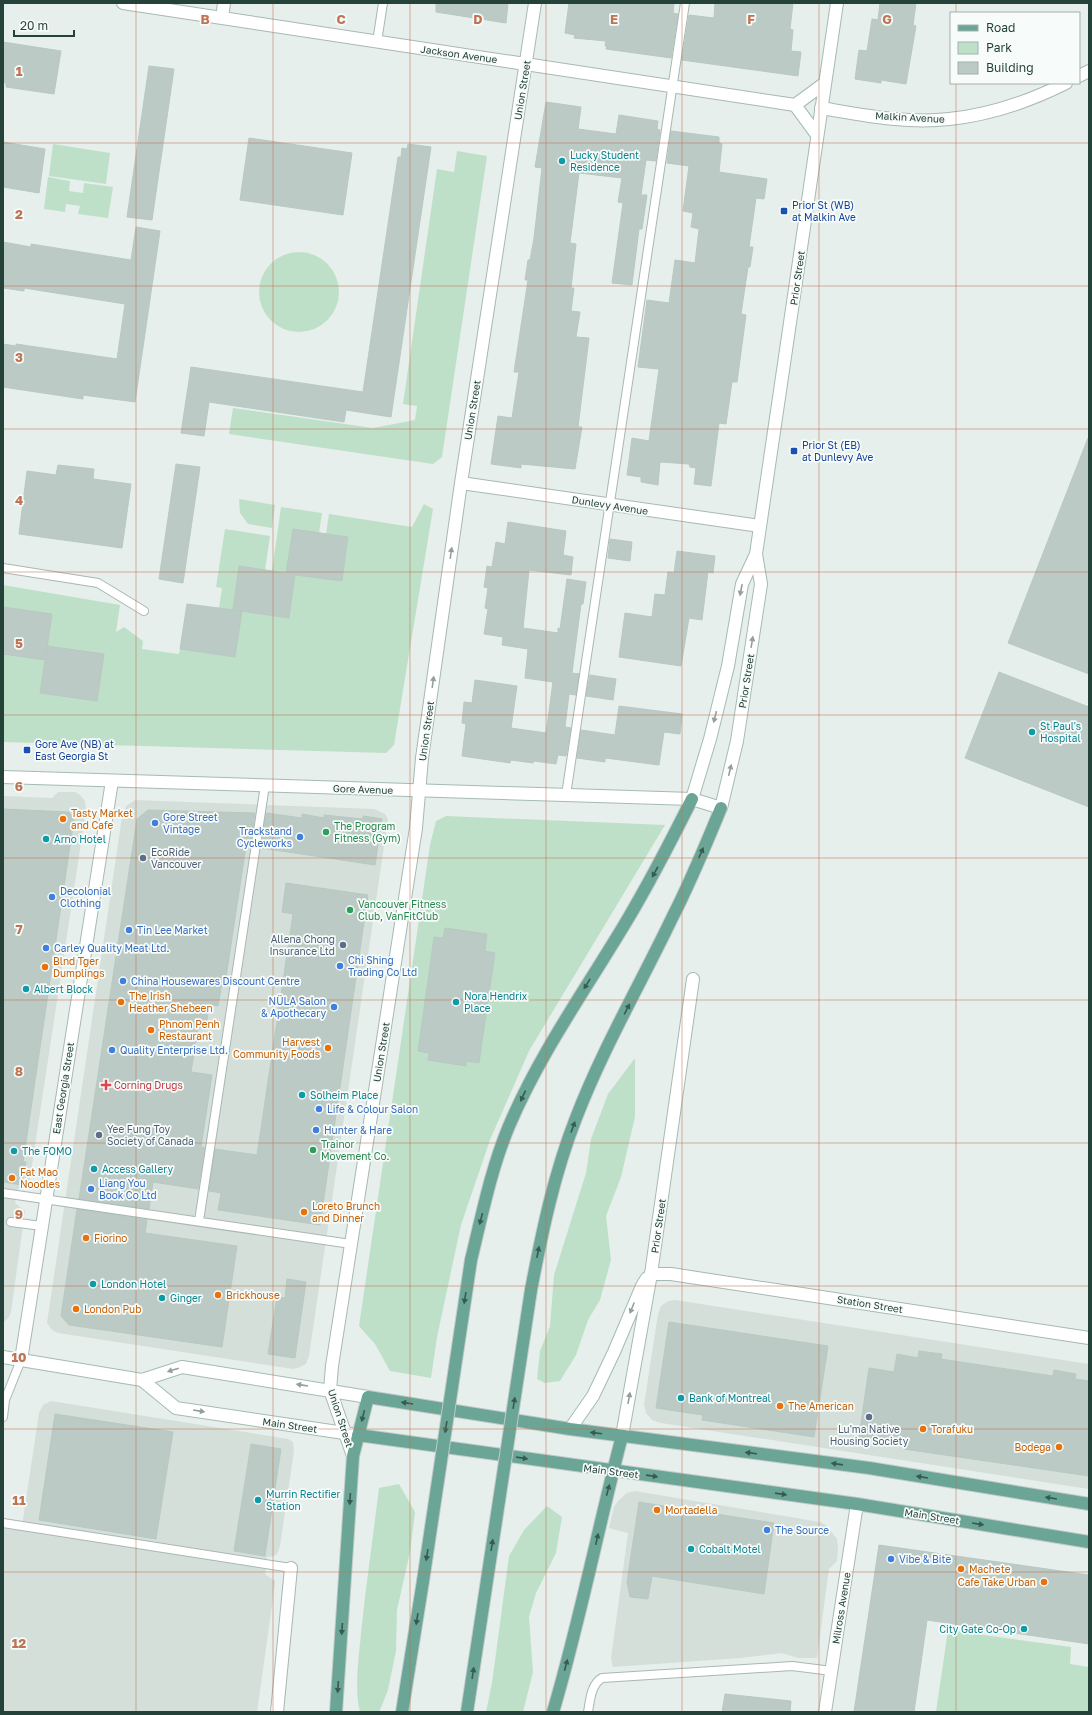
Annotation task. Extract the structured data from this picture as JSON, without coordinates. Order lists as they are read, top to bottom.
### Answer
{
  "streets": {
    "main road": ["Prior Street", "Main Street"],
    "street": [
      "Jackson Avenue",
      "Union Street",
      "Malkin Avenue",
      "Dunlevy Avenue",
      "Gore Avenue",
      "East Georgia Street",
      "Station Street",
      "Milross Avenue"
    ]
  },
  "crossings": [
    ["Jackson Avenue", "Union Street"],
    ["Union Street", "Dunlevy Avenue"],
    ["Union Street", "Gore Avenue"],
    ["Union Street", "Main Street"],
    ["Malkin Avenue", "Prior Street"],
    ["Prior Street", "Dunlevy Avenue"],
    ["Prior Street", "Gore Avenue"],
    ["Prior Street", "Station Street"],
    ["Prior Street", "Main Street"],
    ["Gore Avenue", "East Georgia Street"],
    ["Main Street", "Milross Avenue"]
  ],
  "one_way": ["Main Street"],
  "places": {
    "other": [
      "Lucky Student Residence",
      "St Paul's Hospital",
      "Tasty Market and Cafe",
      "Gore Street Vintage",
      "The Program Fitness (Gym)",
      "Trackstand Cycleworks",
      "Arno Hotel",
      "EcoRide Vancouver",
      "Decolonial Clothing",
      "Vancouver Fitness Club, VanFitClub",
      "Tin Lee Market",
      "Allena Chong Insurance Ltd",
      "Carley Quality Meat Ltd.",
      "Chi Shing Trading Co Ltd",
      "Blnd Tger Dumplings",
      "China Housewares Discount Centre",
      "Albert Block",
      "The Irish Heather Shebeen",
      "Nora Hendrix Place",
      "NÜLA Salon & Apothecary",
      "Phnom Penh Restaurant",
      "Harvest Community Foods",
      "Quality Enterprise Ltd.",
      "Solheim Place",
      "Life & Colour Salon",
      "Hunter & Hare",
      "Yee Fung Toy Society of Canada",
      "Trainor Movement Co.",
      "The FOMO",
      "Access Gallery",
      "Fat Mao Noodles",
      "Liang You Book Co Ltd",
      "Loreto Brunch and Dinner",
      "Fiorino",
      "London Hotel",
      "Brickhouse",
      "Ginger",
      "London Pub",
      "Bank of Montreal",
      "The American",
      "Lu'ma Native Housing Society",
      "Torafuku",
      "Bodega",
      "Murrin Rectifier Station",
      "Mortadella",
      "The Source",
      "Cobalt Motel",
      "Vibe & Bite",
      "Machete",
      "Cafe Take Urban",
      "City Gate Co-Op"
    ],
    "transit": ["Prior St (WB) at Malkin Ave", "Prior St (EB) at Dunlevy Ave", "Gore Ave (NB) at East Georgia St"],
    "health": ["Corning Drugs"]
  },
  "legend": ["Road", "Park", "Building"],
  "scale_bar": "20 m",
  "grid": {
    "columns": [
      "B",
      "C",
      "D",
      "E",
      "F",
      "G"
    ],
    "rows": [
      "1",
      "2",
      "3",
      "4",
      "5",
      "6",
      "7",
      "8",
      "9",
      "10",
      "11",
      "12"
    ]
  }
}
